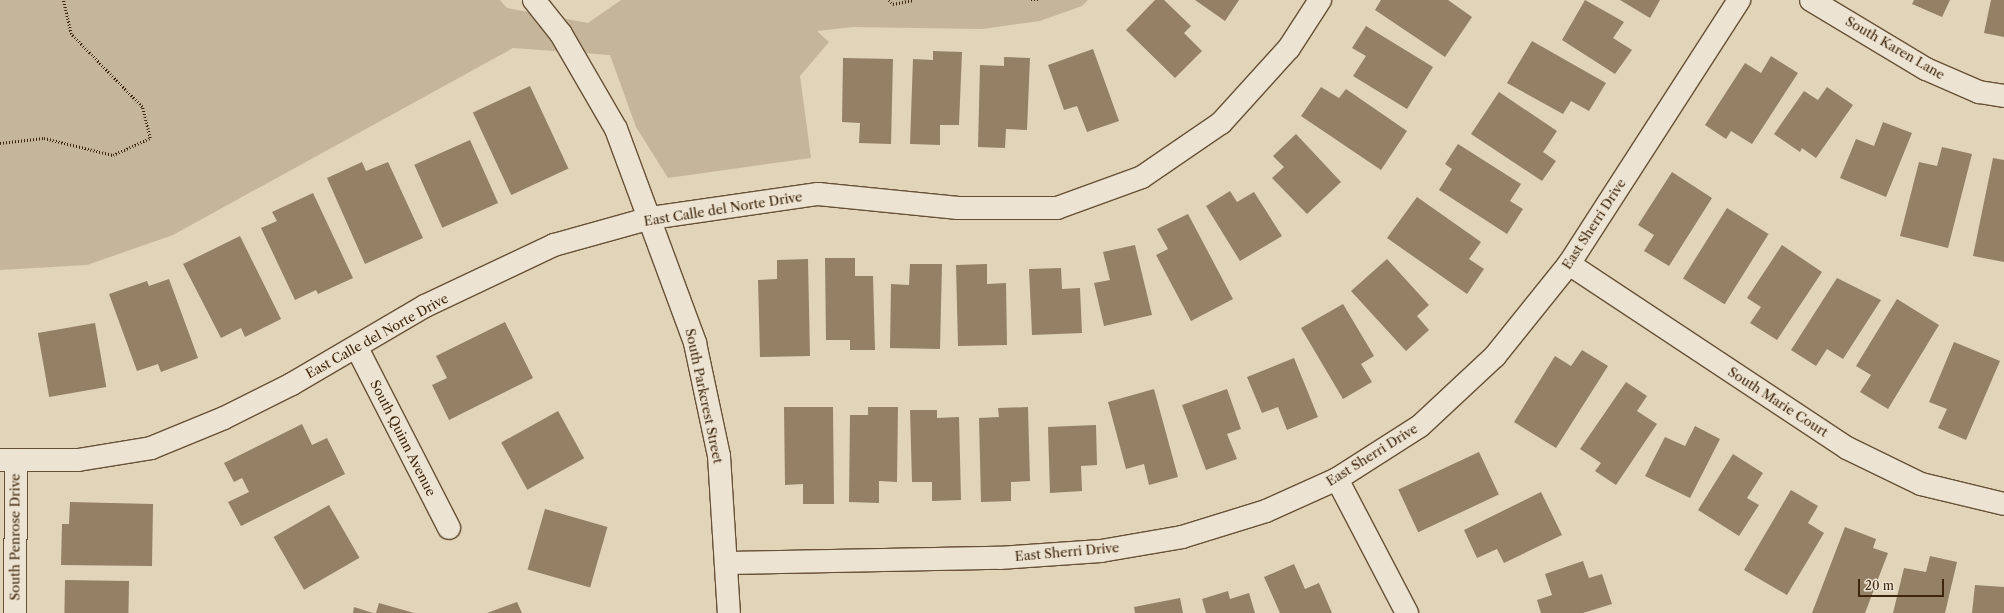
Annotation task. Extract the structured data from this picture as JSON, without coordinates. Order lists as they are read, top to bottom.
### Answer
{
  "streets": {
    "street": [
      "South Karen Lane",
      "East Calle del Norte Drive",
      "East Sherri Drive",
      "South Parkcrest Street",
      "South Marie Court",
      "South Quinn Avenue",
      "South Penrose Drive"
    ]
  },
  "crossings": [
    ["East Calle del Norte Drive", "South Parkcrest Street"],
    ["East Calle del Norte Drive", "South Quinn Avenue"],
    ["East Calle del Norte Drive", "South Penrose Drive"],
    ["East Sherri Drive", "South Parkcrest Street"],
    ["East Sherri Drive", "South Marie Court"]
  ],
  "scale_bar": "20 m"
}
